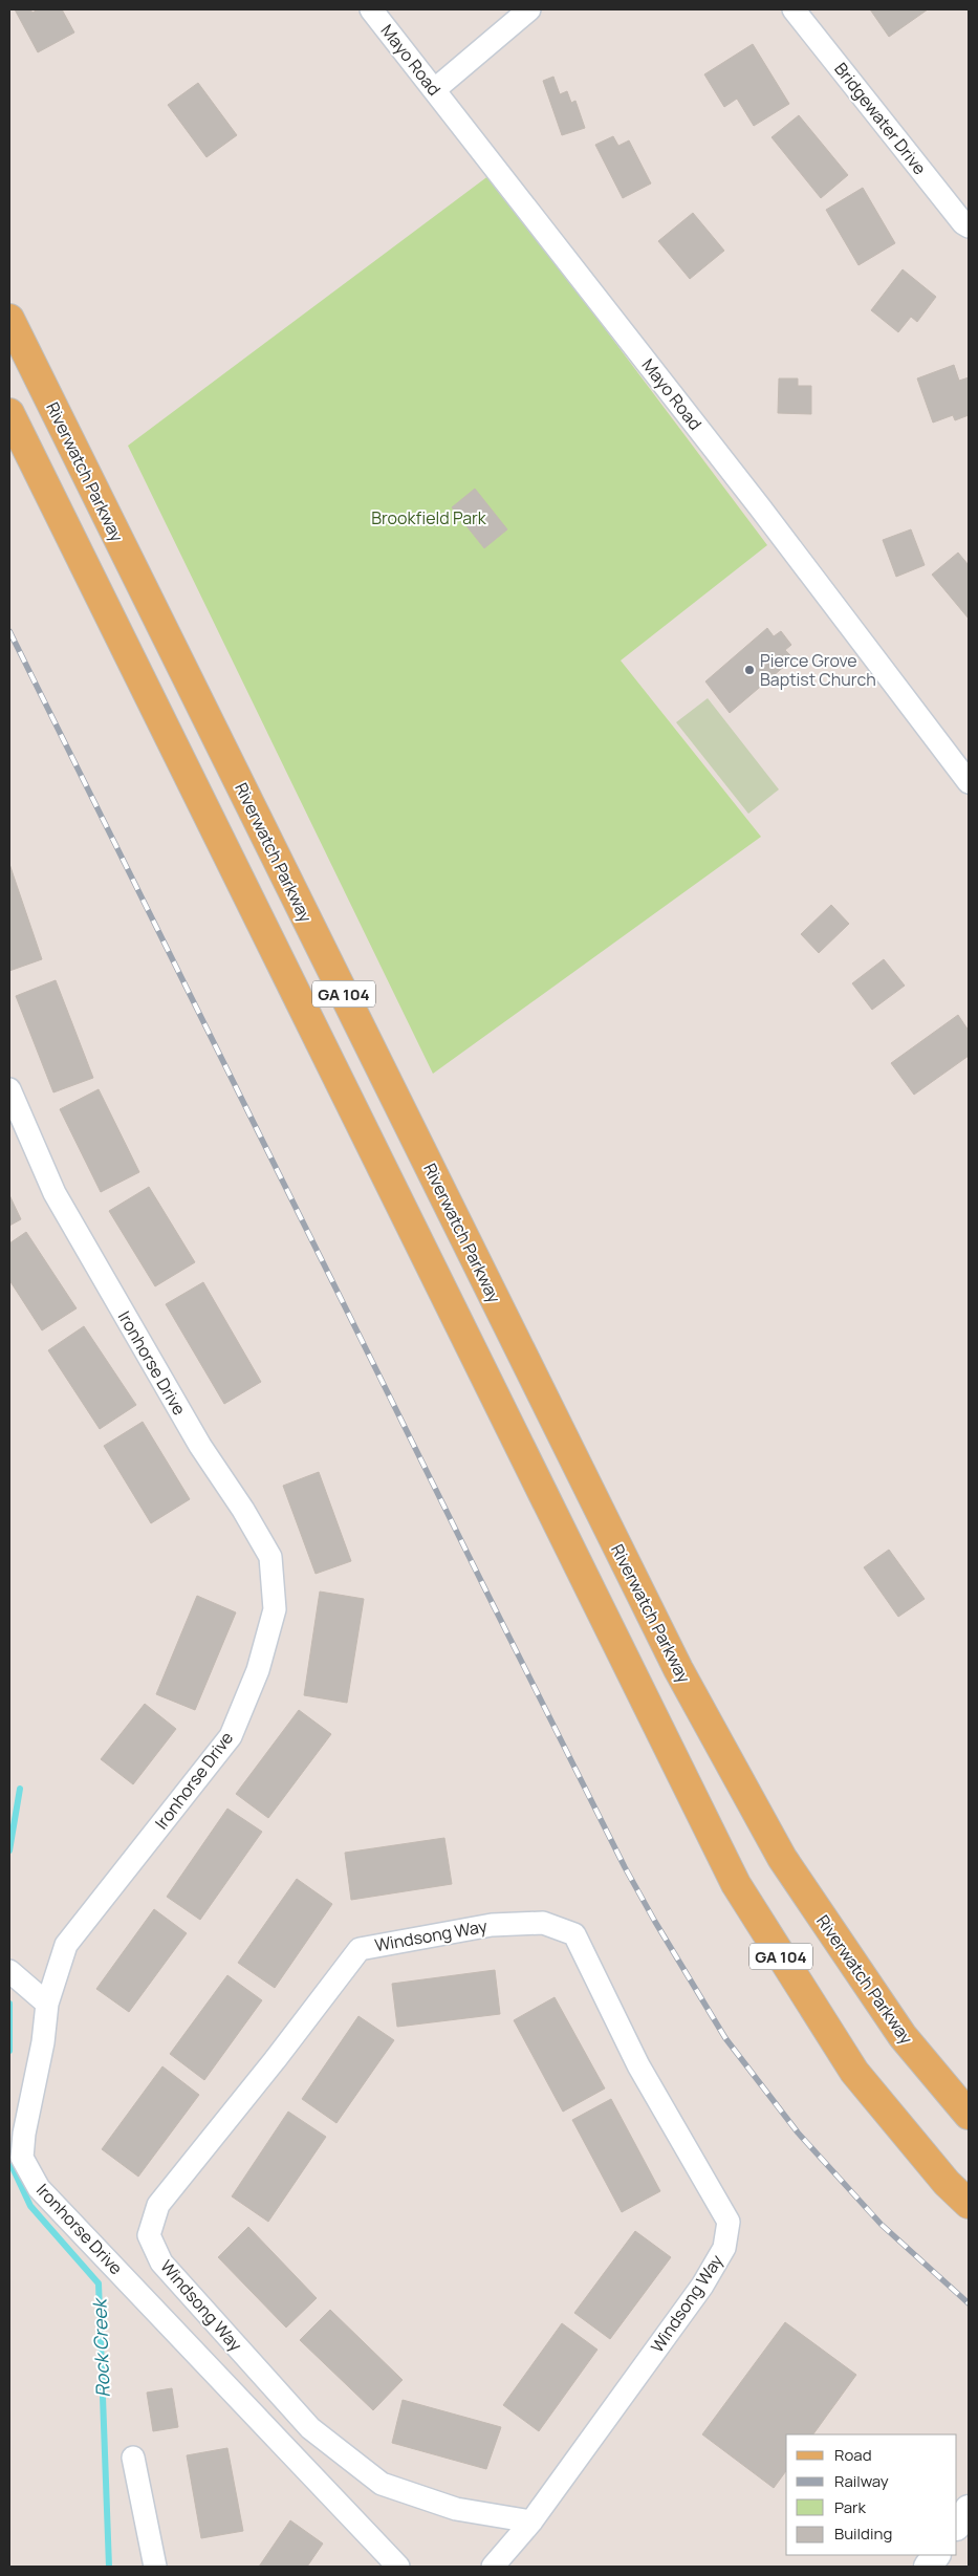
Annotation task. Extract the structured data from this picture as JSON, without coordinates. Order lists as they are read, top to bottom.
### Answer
{
  "streets": {
    "main road": ["Riverwatch Parkway", "GA 104"],
    "street": [
      "Mayo Road",
      "Bridgewater Drive",
      "Ironhorse Drive",
      "Windsong Way"
    ]
  },
  "crossings": [
    ["Ironhorse Drive", "Windsong Way"]
  ],
  "water": ["Rock Creek"],
  "parks": ["Brookfield Park"],
  "places": ["Pierce Grove Baptist Church"],
  "legend": [
    "Road",
    "Railway",
    "Park",
    "Building"
  ]
}
